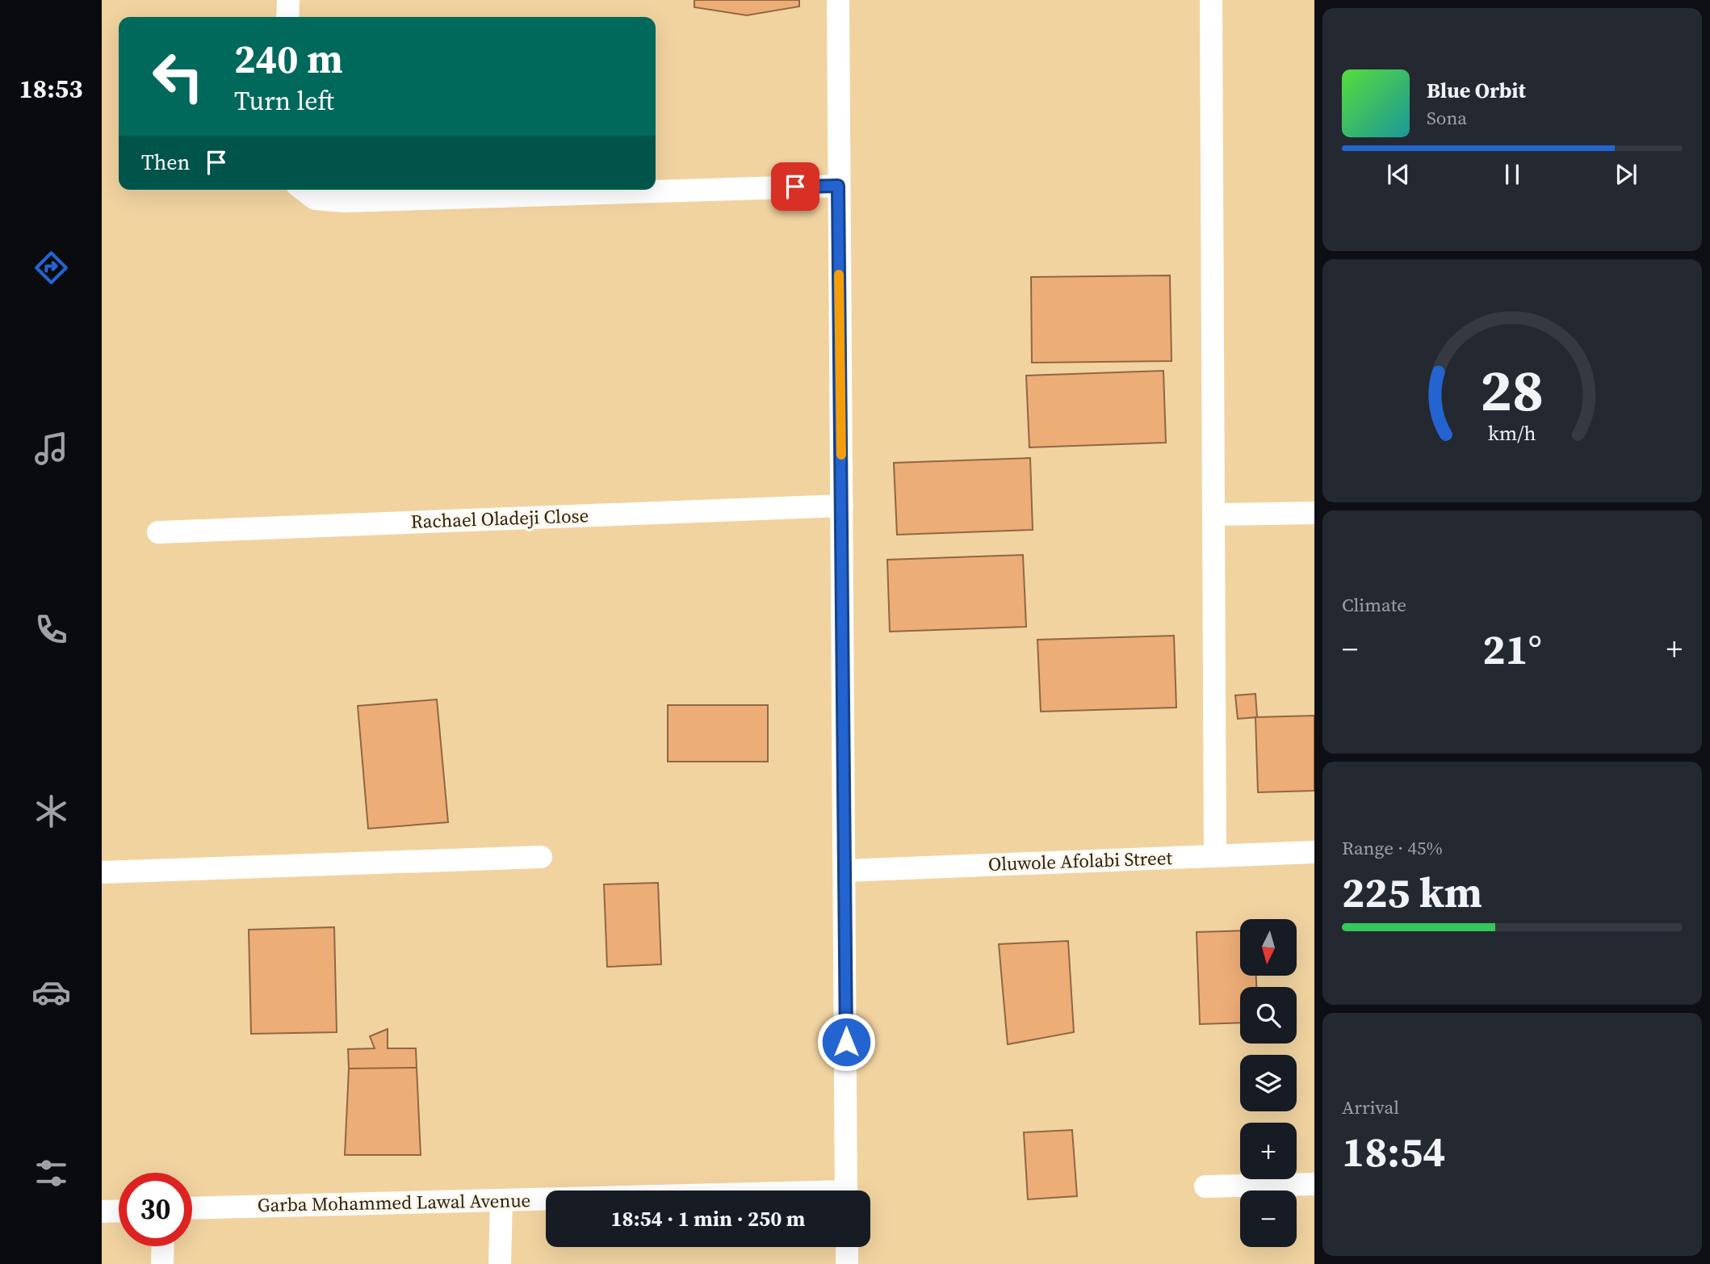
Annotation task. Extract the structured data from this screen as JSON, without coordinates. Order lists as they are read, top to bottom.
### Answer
{
  "streets": {
    "street": ["Rachael Oladeji Close", "Oluwole Afolabi Street", "Garba Mohammed Lawal Avenue"]
  },
  "north": "bottom",
  "page": {
    "tabs": "18:53",
    "turn": ["240 m", "Turn left"],
    "song": ["Blue Orbit", "Sona"],
    "then": "Then",
    "tile": [
      "Climate",
      ["Range · 45%", "225 km"],
      ["Arrival", "18:54"]
    ],
    "heat": ["−", "21°", "+"],
    "map_buttons": ["+", "−"],
    "limit": "30",
    "trip": "18:54 · 1 min · 250 m",
    "gauge": ["28", "km/h"]
  }
}
